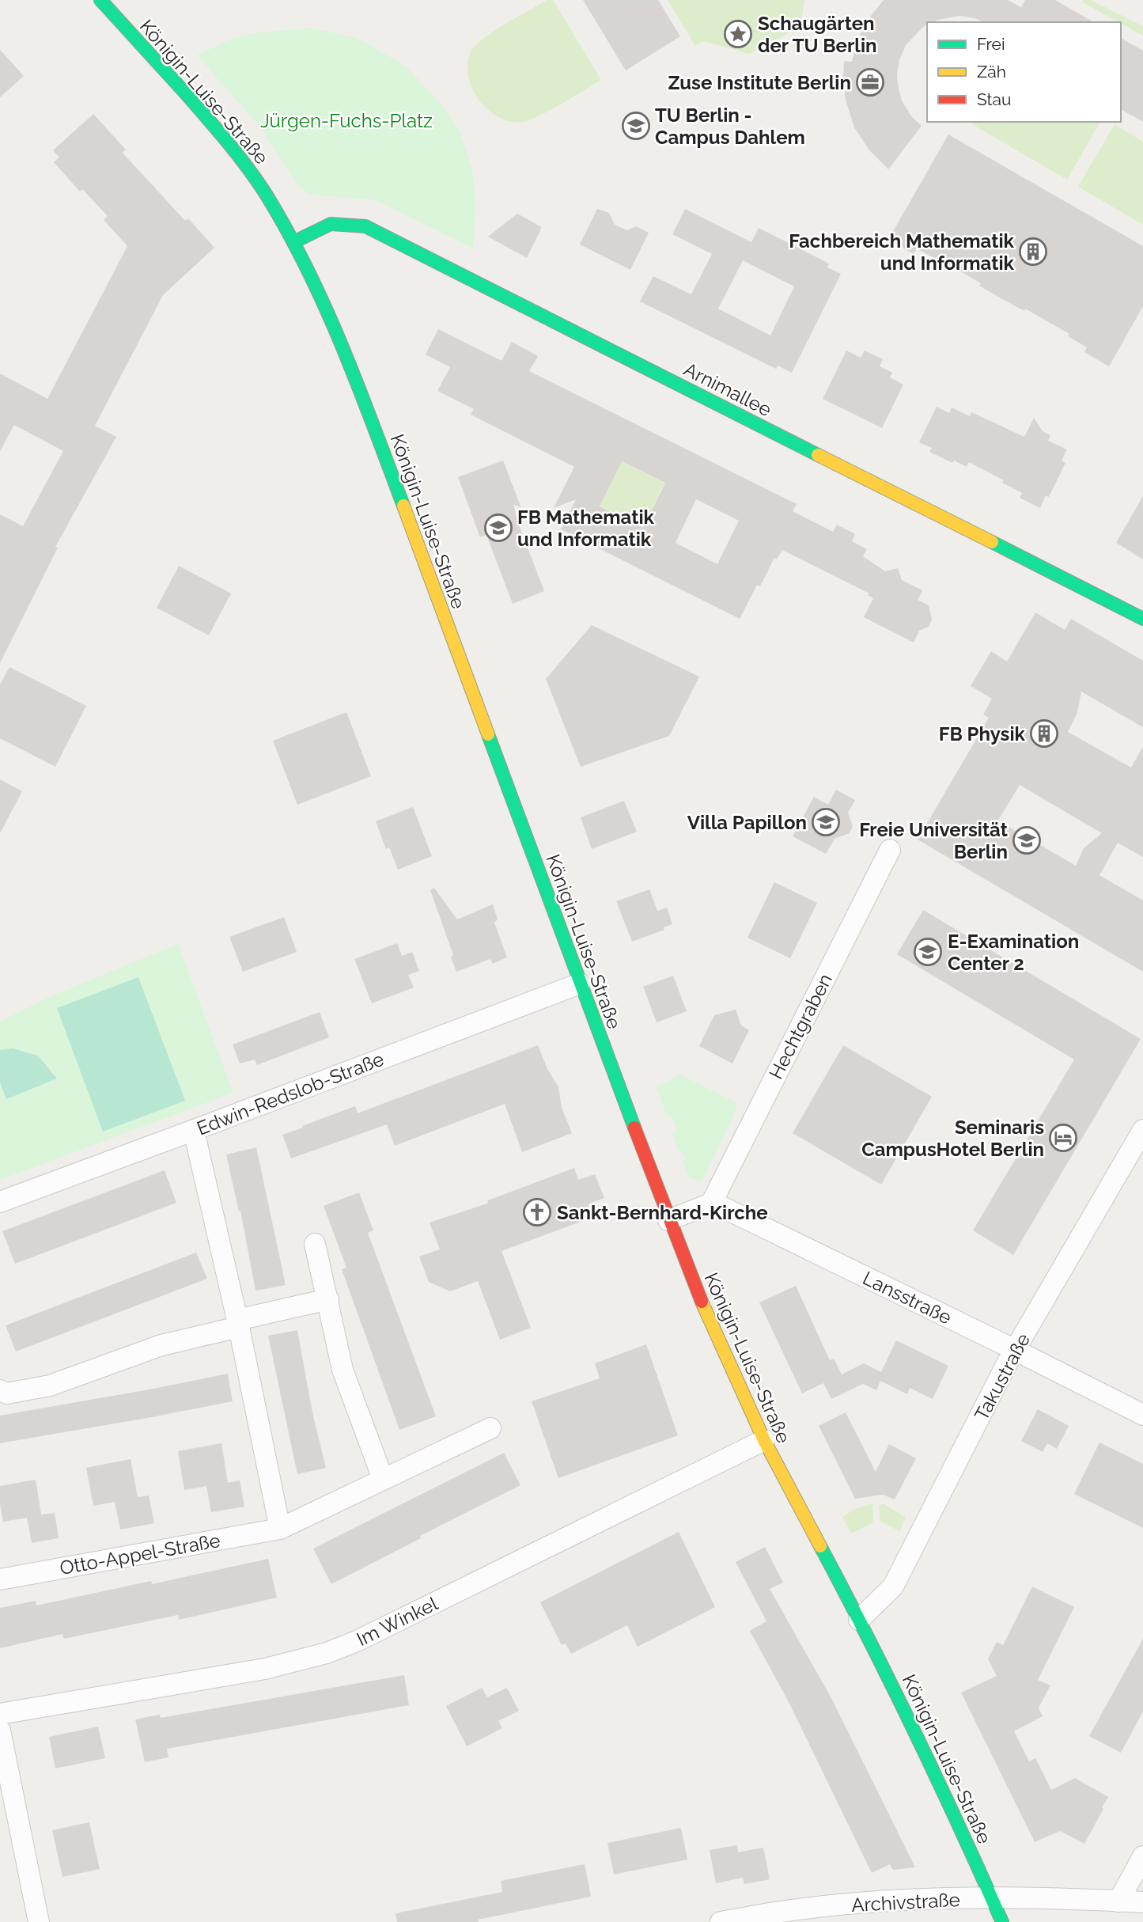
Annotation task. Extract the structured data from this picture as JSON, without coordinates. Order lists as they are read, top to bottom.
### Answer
{
  "streets": {
    "main road": ["Königin-Luise-Straße", "Arnimallee"],
    "street": [
      "Hechtgraben",
      "Edwin-Redslob-Straße",
      "Lansstraße",
      "Takustraße",
      "Otto-Appel-Straße",
      "Im Winkel",
      "Archivstraße"
    ]
  },
  "crossings": [
    ["Königin-Luise-Straße", "Arnimallee"],
    ["Königin-Luise-Straße", "Edwin-Redslob-Straße"],
    ["Königin-Luise-Straße", "Takustraße"],
    ["Königin-Luise-Straße", "Im Winkel"],
    ["Königin-Luise-Straße", "Archivstraße"],
    ["Hechtgraben", "Lansstraße"],
    ["Lansstraße", "Takustraße"]
  ],
  "parks": ["Jürgen-Fuchs-Platz"],
  "places": {
    "place": ["Schaugärten der TU Berlin"],
    "office": ["Zuse Institute Berlin"],
    "school or university": [
      "TU Berlin - Campus Dahlem",
      "FB Mathematik und Informatik",
      "Villa Papillon",
      "Freie Universität Berlin",
      "E-Examination Center 2"
    ],
    "building": ["Fachbereich Mathematik und Informatik", "FB Physik"],
    "hotel": ["Seminaris CampusHotel Berlin"],
    "church": ["Sankt-Bernhard-Kirche"]
  },
  "legend": ["Frei", "Zäh", "Stau"]
}
